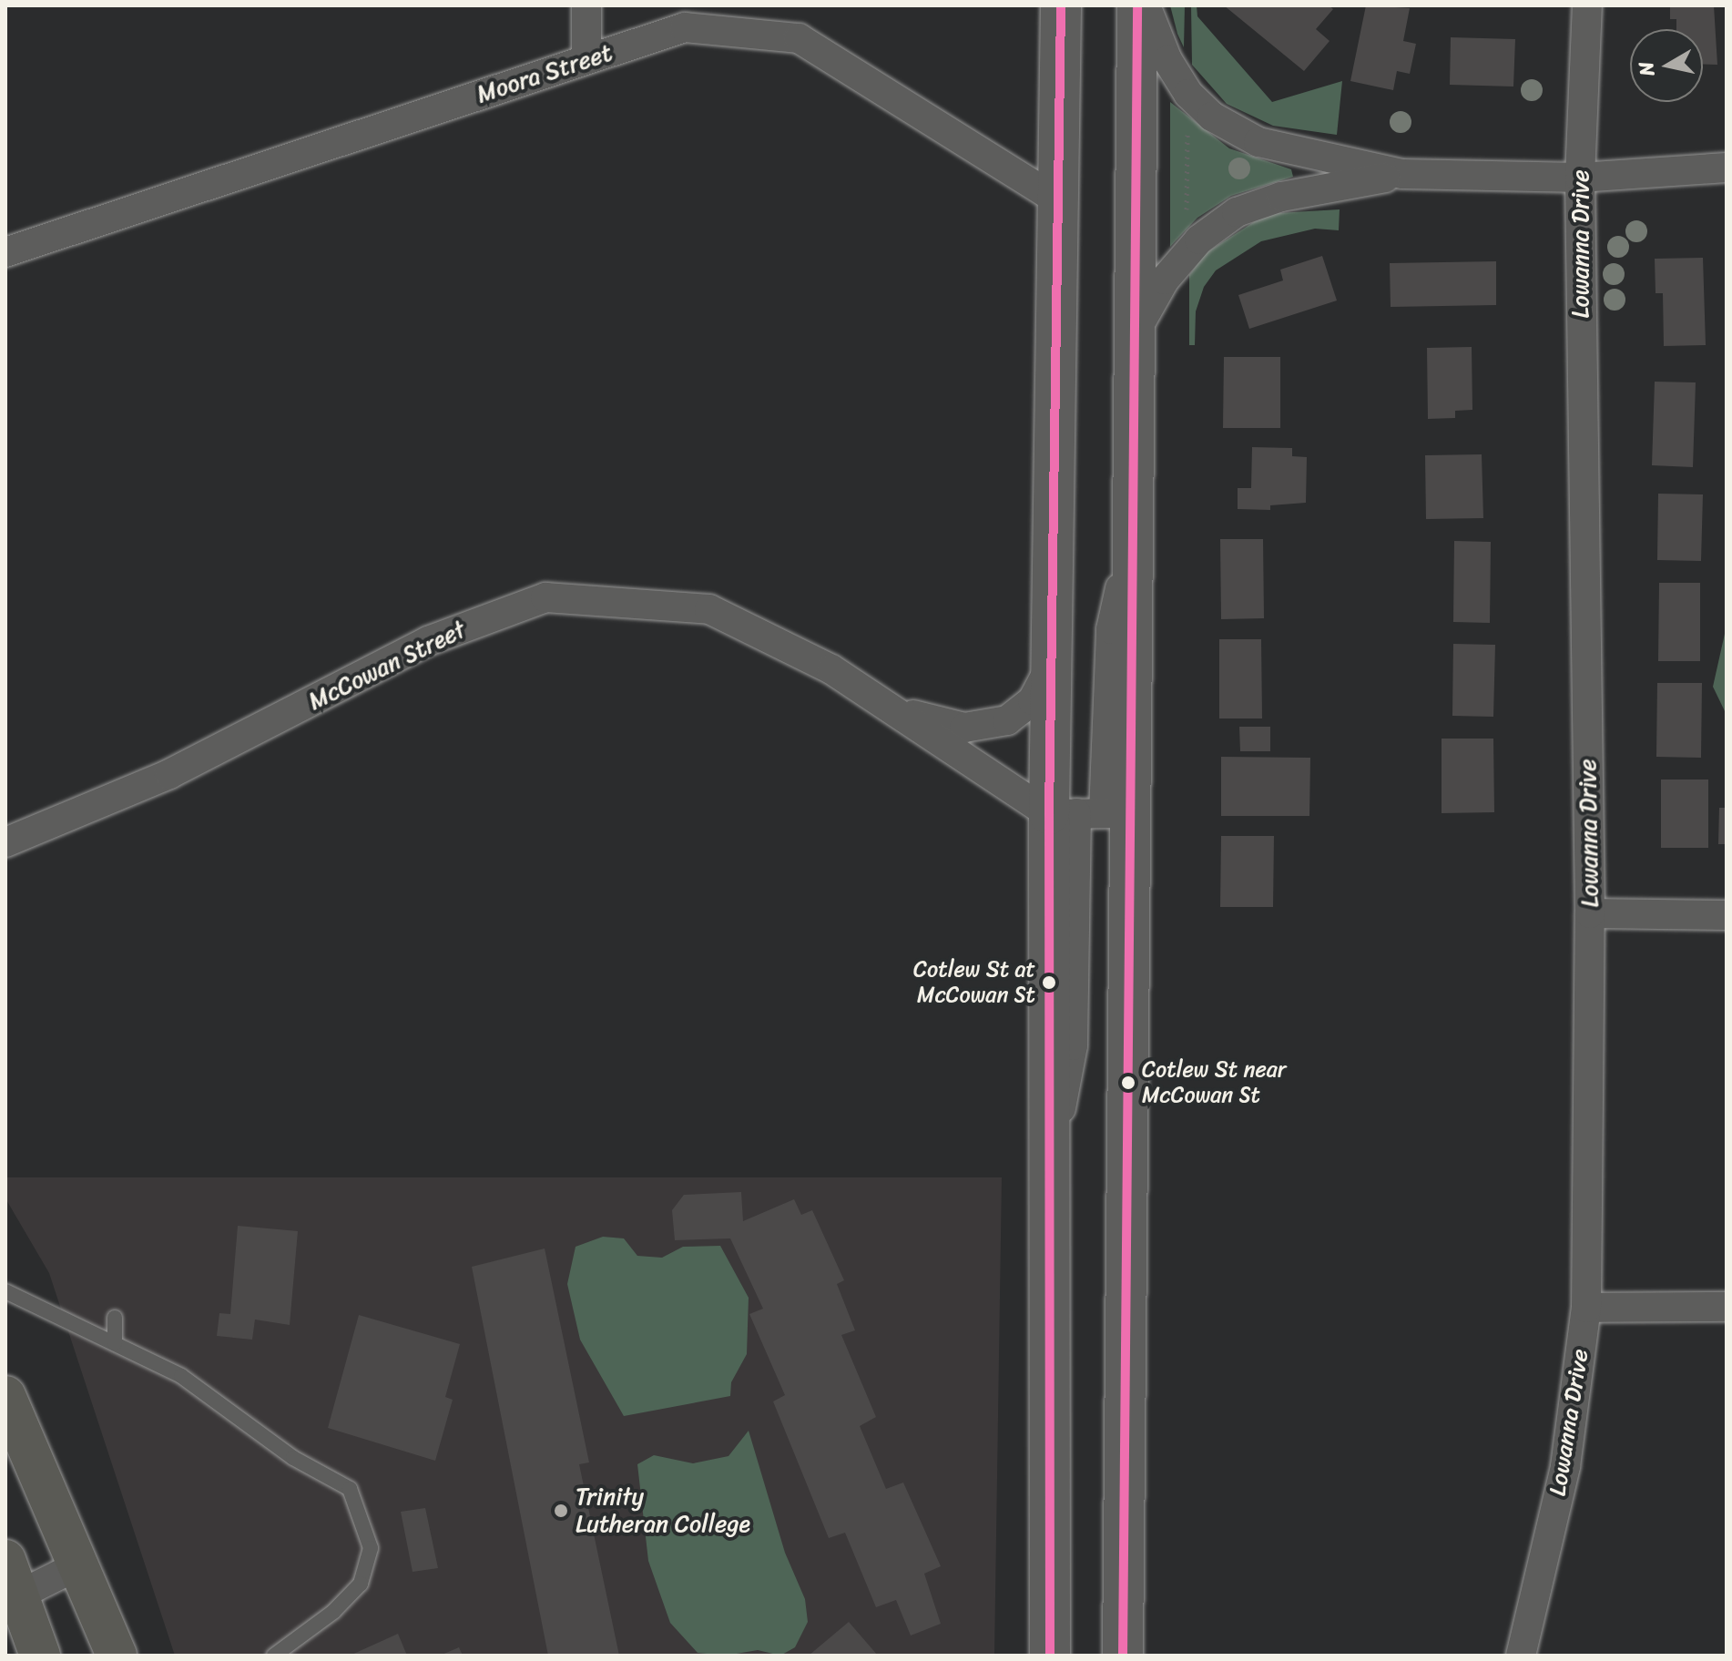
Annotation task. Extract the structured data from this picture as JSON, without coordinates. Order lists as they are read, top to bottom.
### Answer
{
  "streets": {
    "street": ["Moora Street", "Lowanna Drive", "McCowan Street"]
  },
  "places": ["Cotlew St at McCowan St", "Cotlew St near McCowan St", "Trinity Lutheran College"],
  "north": "left"
}
